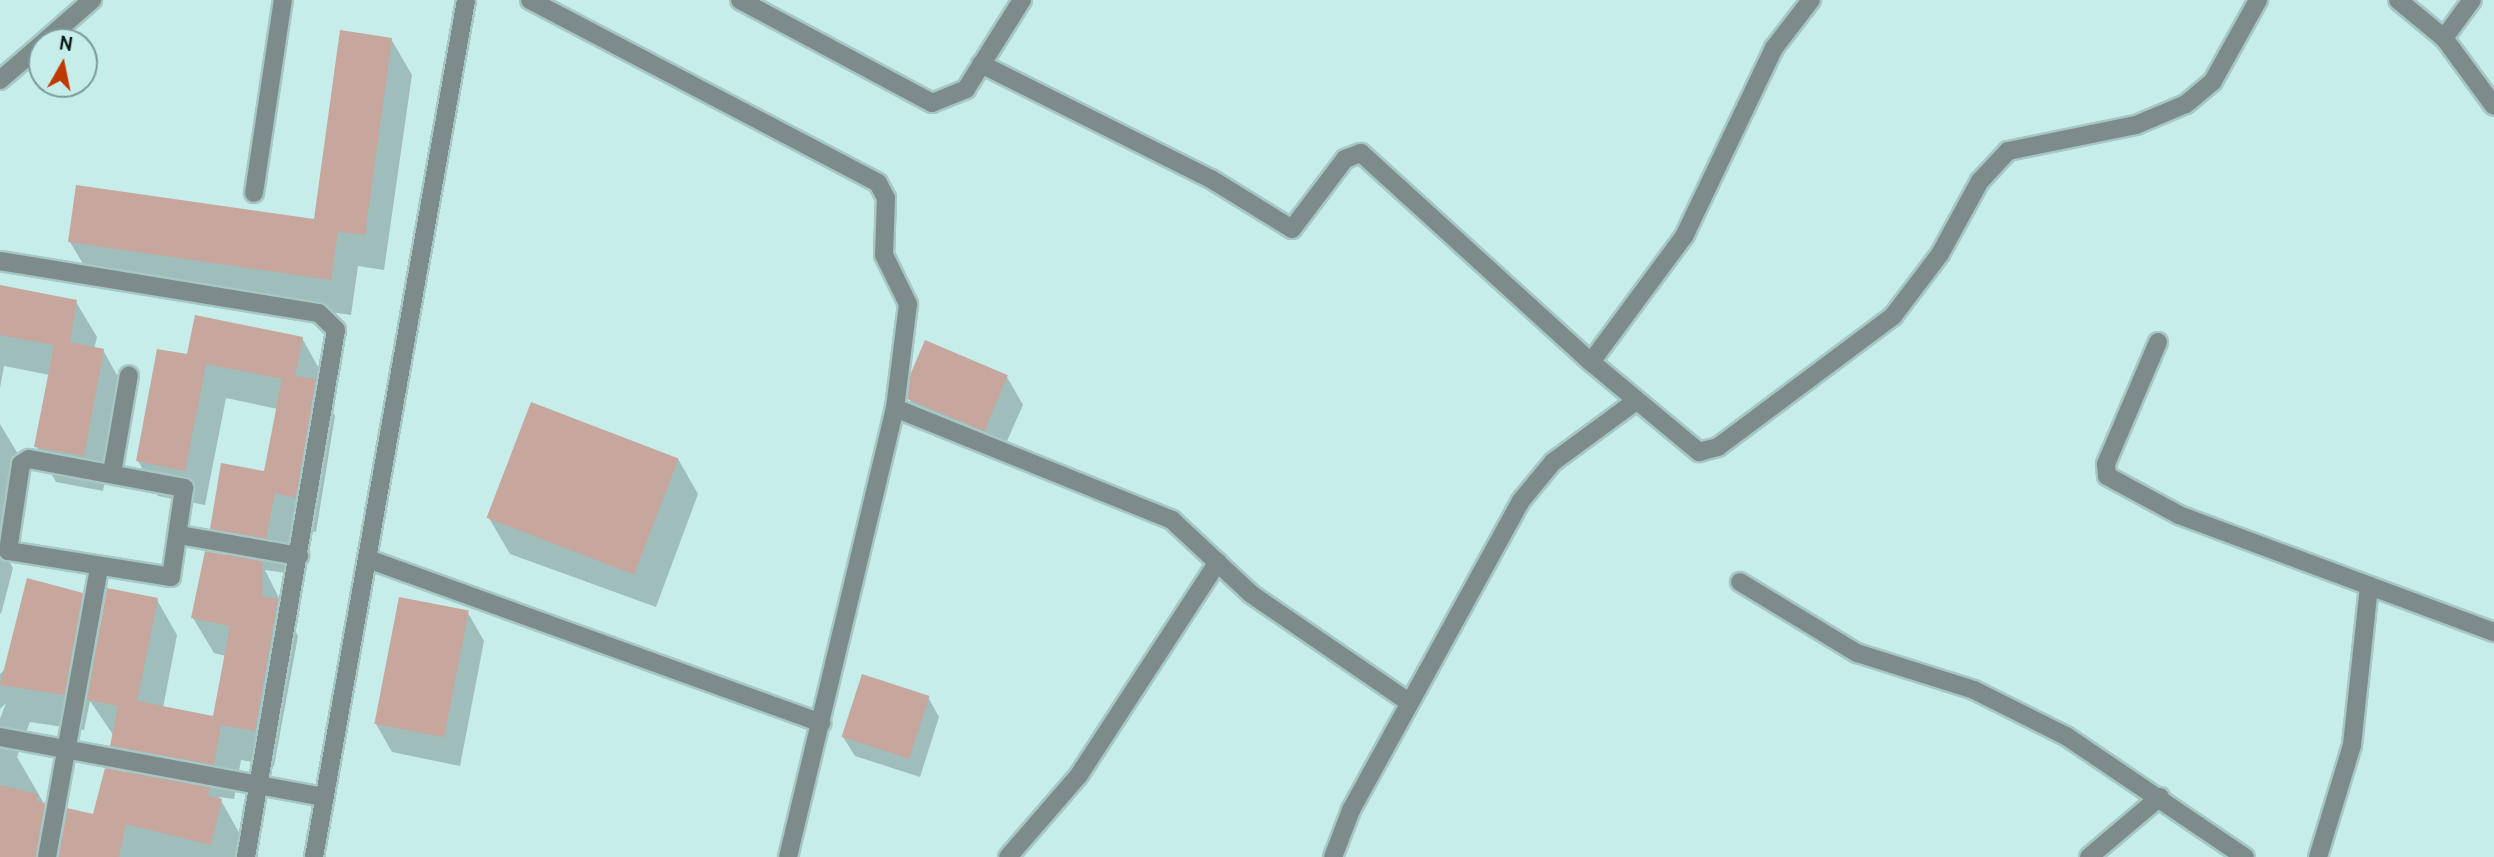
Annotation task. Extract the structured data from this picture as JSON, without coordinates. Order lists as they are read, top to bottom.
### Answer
{
  "north": "top"
}
